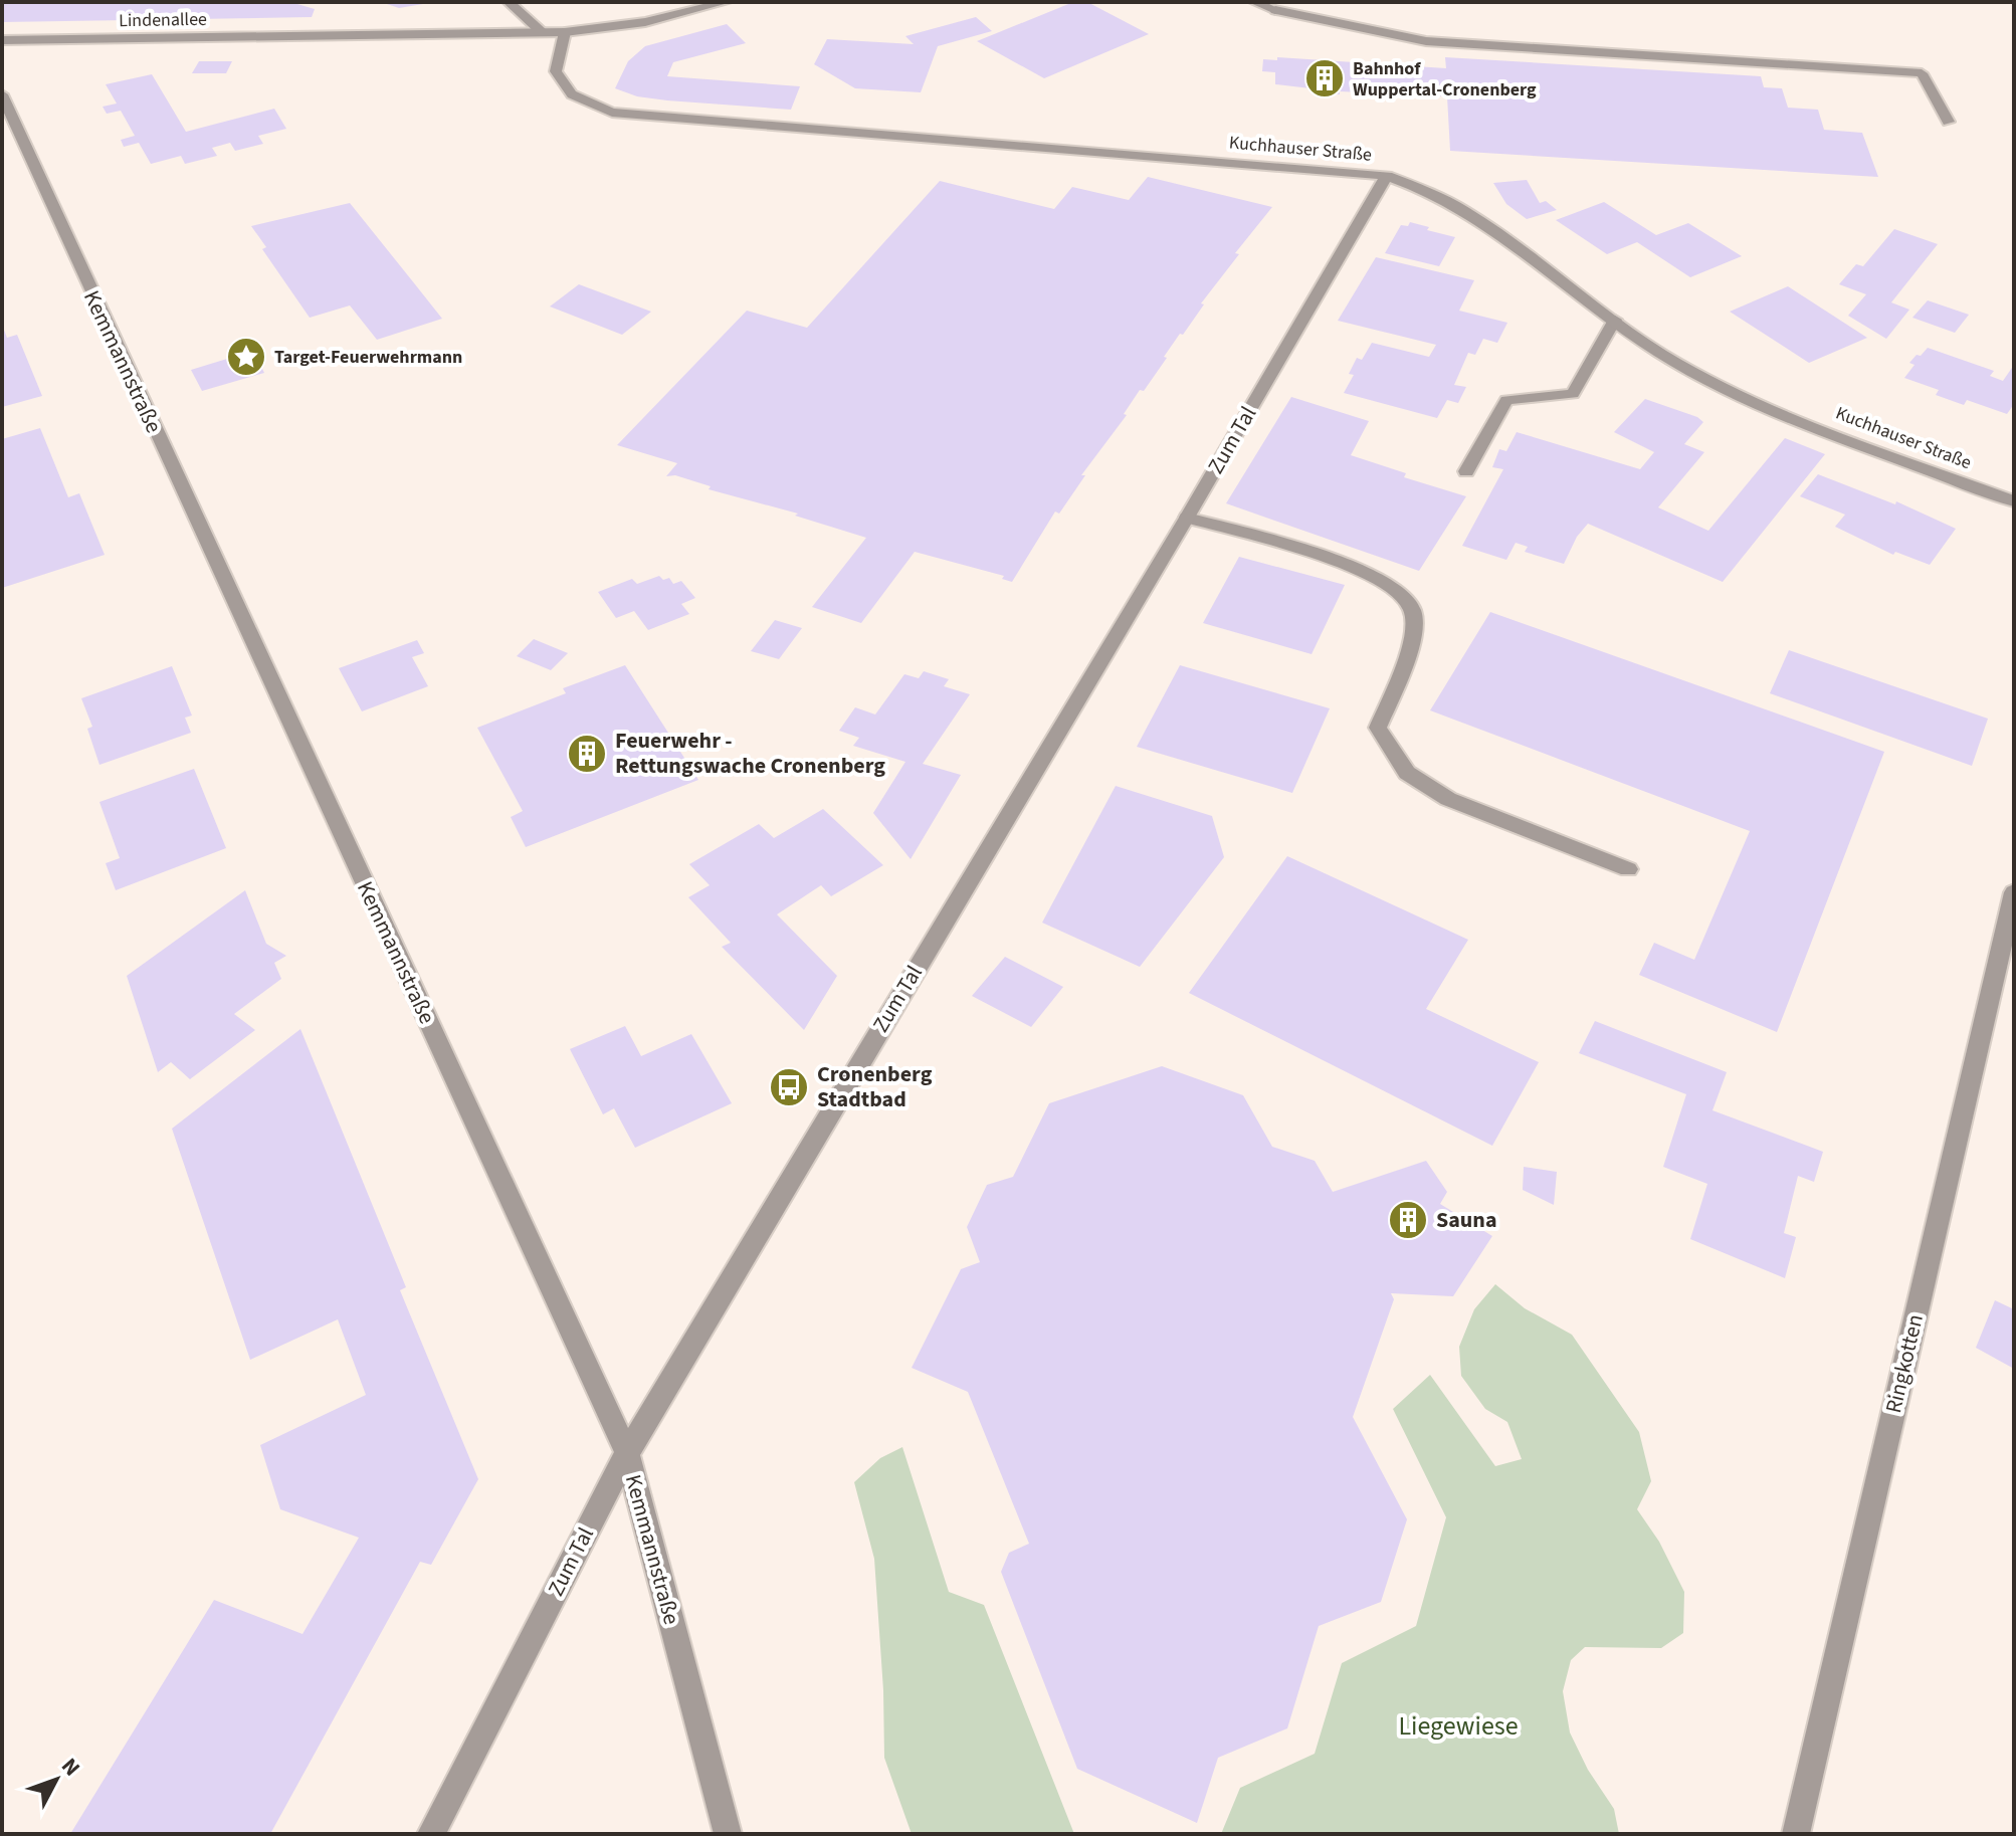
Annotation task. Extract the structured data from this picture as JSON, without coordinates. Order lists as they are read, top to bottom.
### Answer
{
  "streets": {
    "street": [
      "Lindenallee",
      "Kuchhauser Straße",
      "Kemmannstraße",
      "Zum Tal",
      "Ringkotten"
    ]
  },
  "crossings": [
    ["Lindenallee", "Kuchhauser Straße"],
    ["Kuchhauser Straße", "Zum Tal"],
    ["Kemmannstraße", "Zum Tal"]
  ],
  "parks": ["Liegewiese"],
  "places": {
    "building": ["Bahnhof Wuppertal-Cronenberg", "Feuerwehr - Rettungswache Cronenberg", "Sauna"],
    "place": ["Target-Feuerwehrmann"],
    "bus stop": ["Cronenberg Stadtbad"]
  },
  "north": "top right"
}
